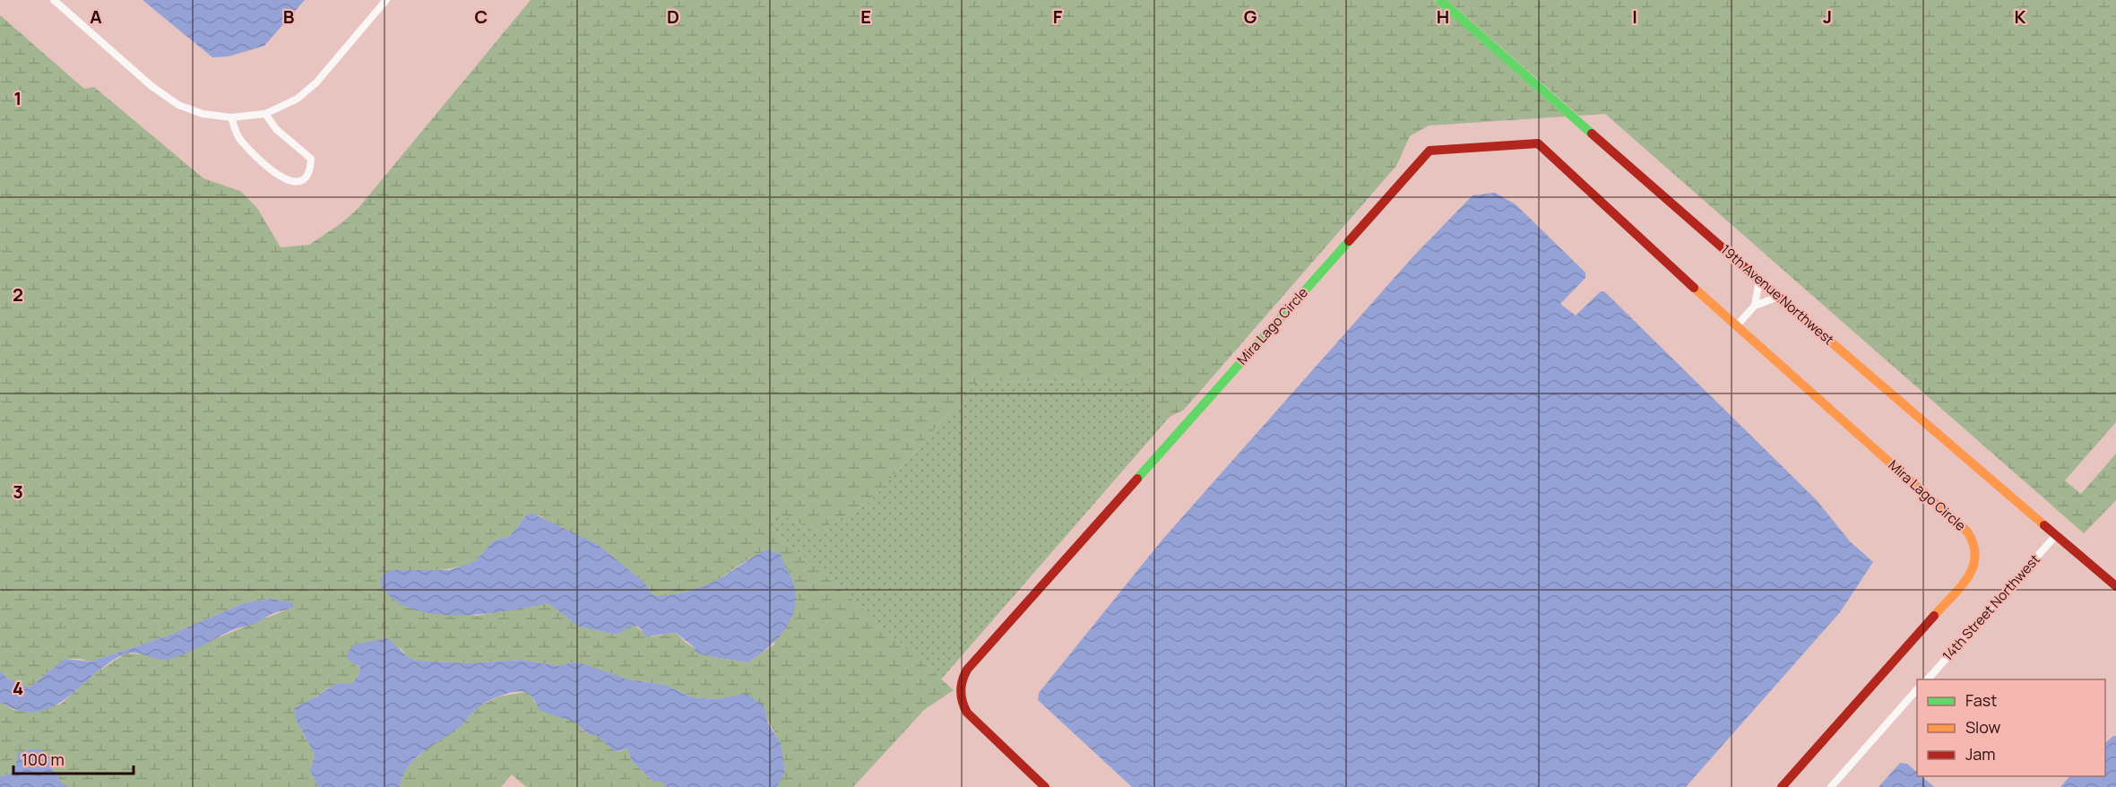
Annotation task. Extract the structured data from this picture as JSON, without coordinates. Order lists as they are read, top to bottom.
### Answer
{
  "streets": {
    "street": ["19th Avenue Northwest", "Mira Lago Circle", "14th Street Northwest"]
  },
  "crossings": [
    ["19th Avenue Northwest", "14th Street Northwest"]
  ],
  "legend": ["Fast", "Slow", "Jam"],
  "scale_bar": "100 m",
  "grid": {
    "columns": [
      "A",
      "B",
      "C",
      "D",
      "E",
      "F",
      "G",
      "H",
      "I",
      "J",
      "K"
    ],
    "rows": [
      "1",
      "2",
      "3",
      "4"
    ]
  }
}
